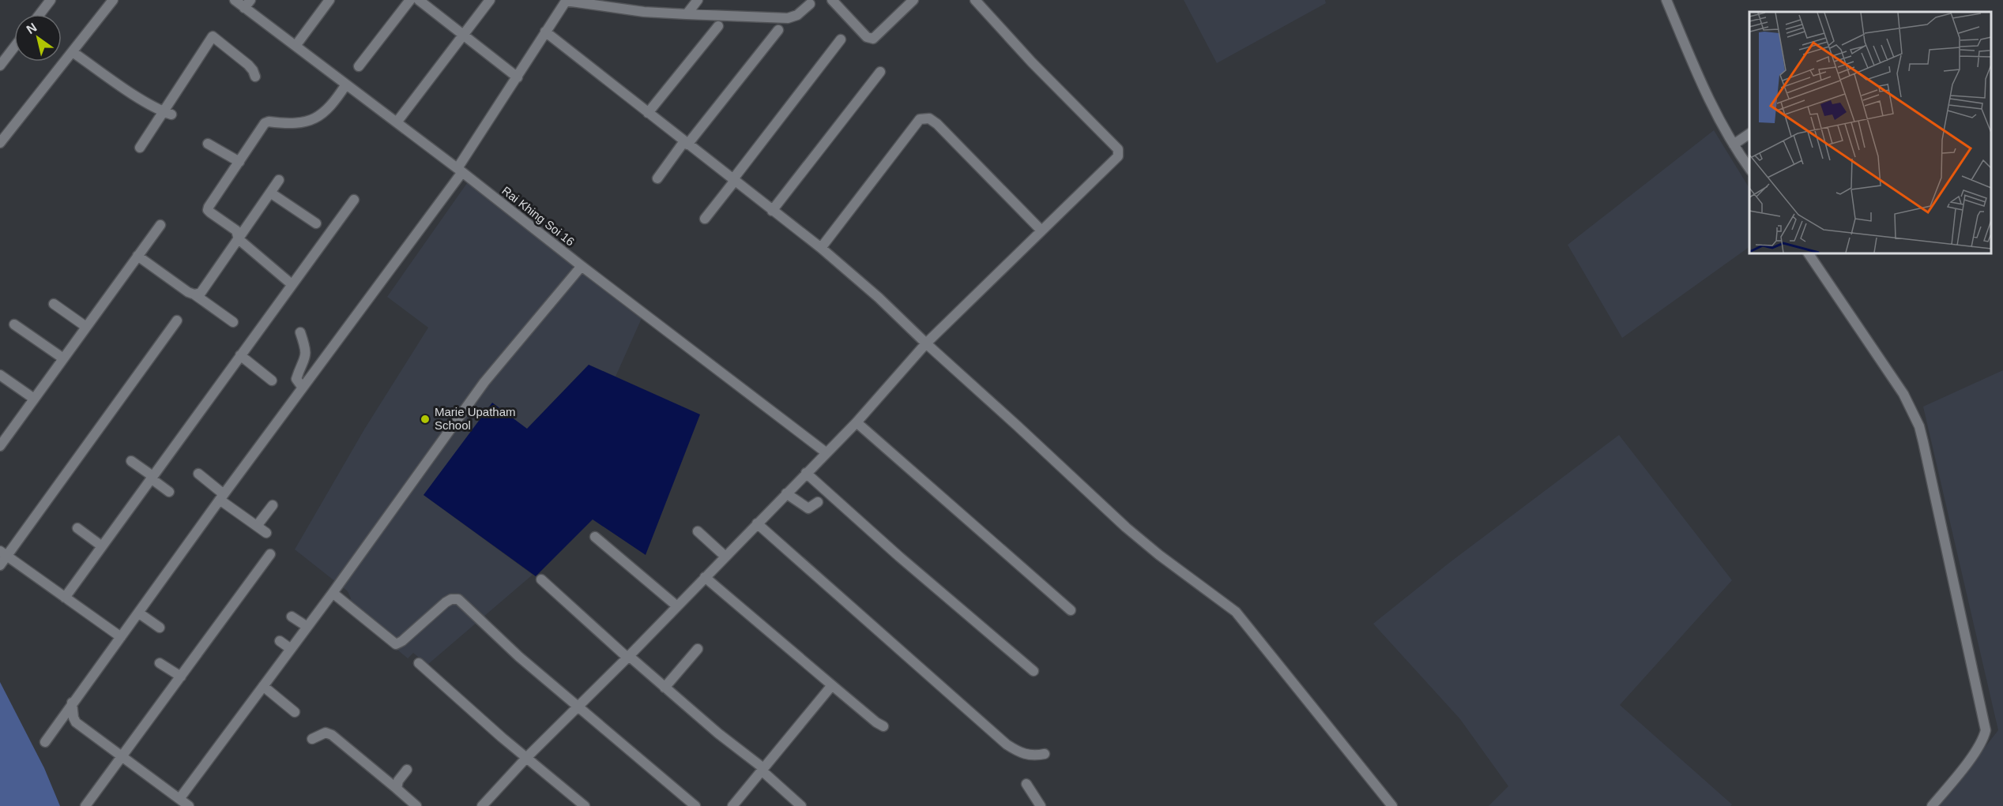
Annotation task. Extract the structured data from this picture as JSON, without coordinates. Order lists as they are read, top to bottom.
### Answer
{
  "streets": {
    "street": ["Rai Khing Soi 16"]
  },
  "places": ["Marie Upatham School"],
  "north": "top left"
}
